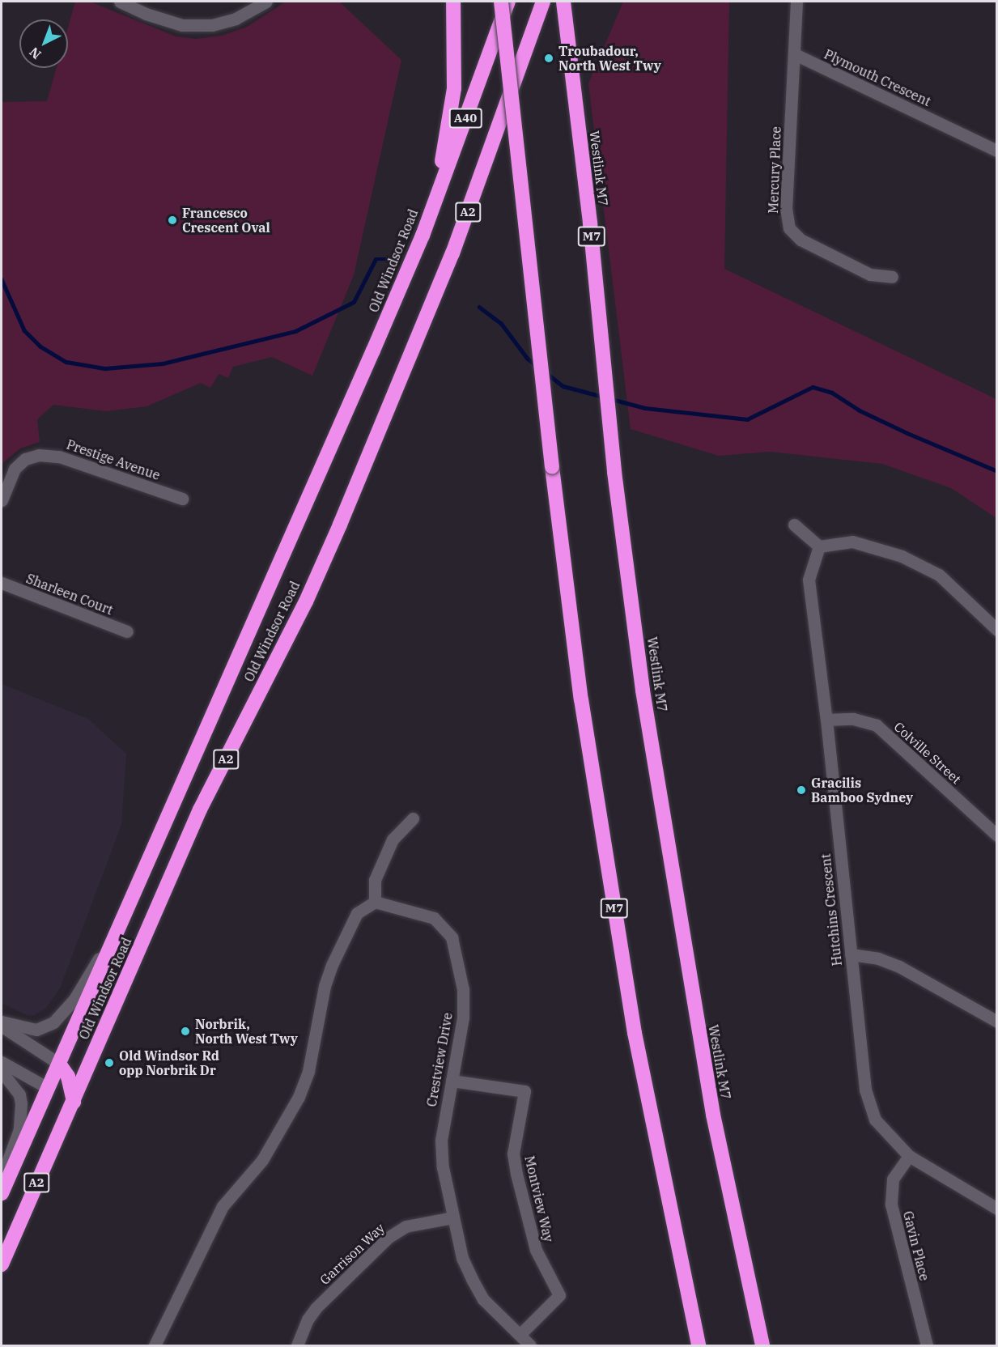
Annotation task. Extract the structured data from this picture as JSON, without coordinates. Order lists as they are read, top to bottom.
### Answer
{
  "streets": {
    "highway": [
      "A40",
      "Westlink M7",
      "A2",
      "M7",
      "Old Windsor Road"
    ],
    "street": [
      "Plymouth Crescent",
      "Mercury Place",
      "Prestige Avenue",
      "Sharleen Court",
      "Colville Street",
      "Hutchins Crescent",
      "Crestview Drive",
      "Montview Way",
      "Gavin Place",
      "Garrison Way"
    ]
  },
  "crossings": [
    ["Plymouth Crescent", "Mercury Place"],
    ["Colville Street", "Hutchins Crescent"],
    ["Hutchins Crescent", "Gavin Place"],
    ["Crestview Drive", "Montview Way"],
    ["Crestview Drive", "Garrison Way"]
  ],
  "places": [
    "Troubadour, North West Twy",
    "Francesco Crescent Oval",
    "Gracilis Bamboo Sydney",
    "Norbrik, North West Twy",
    "Old Windsor Rd opp Norbrik Dr"
  ],
  "north": "bottom left"
}
